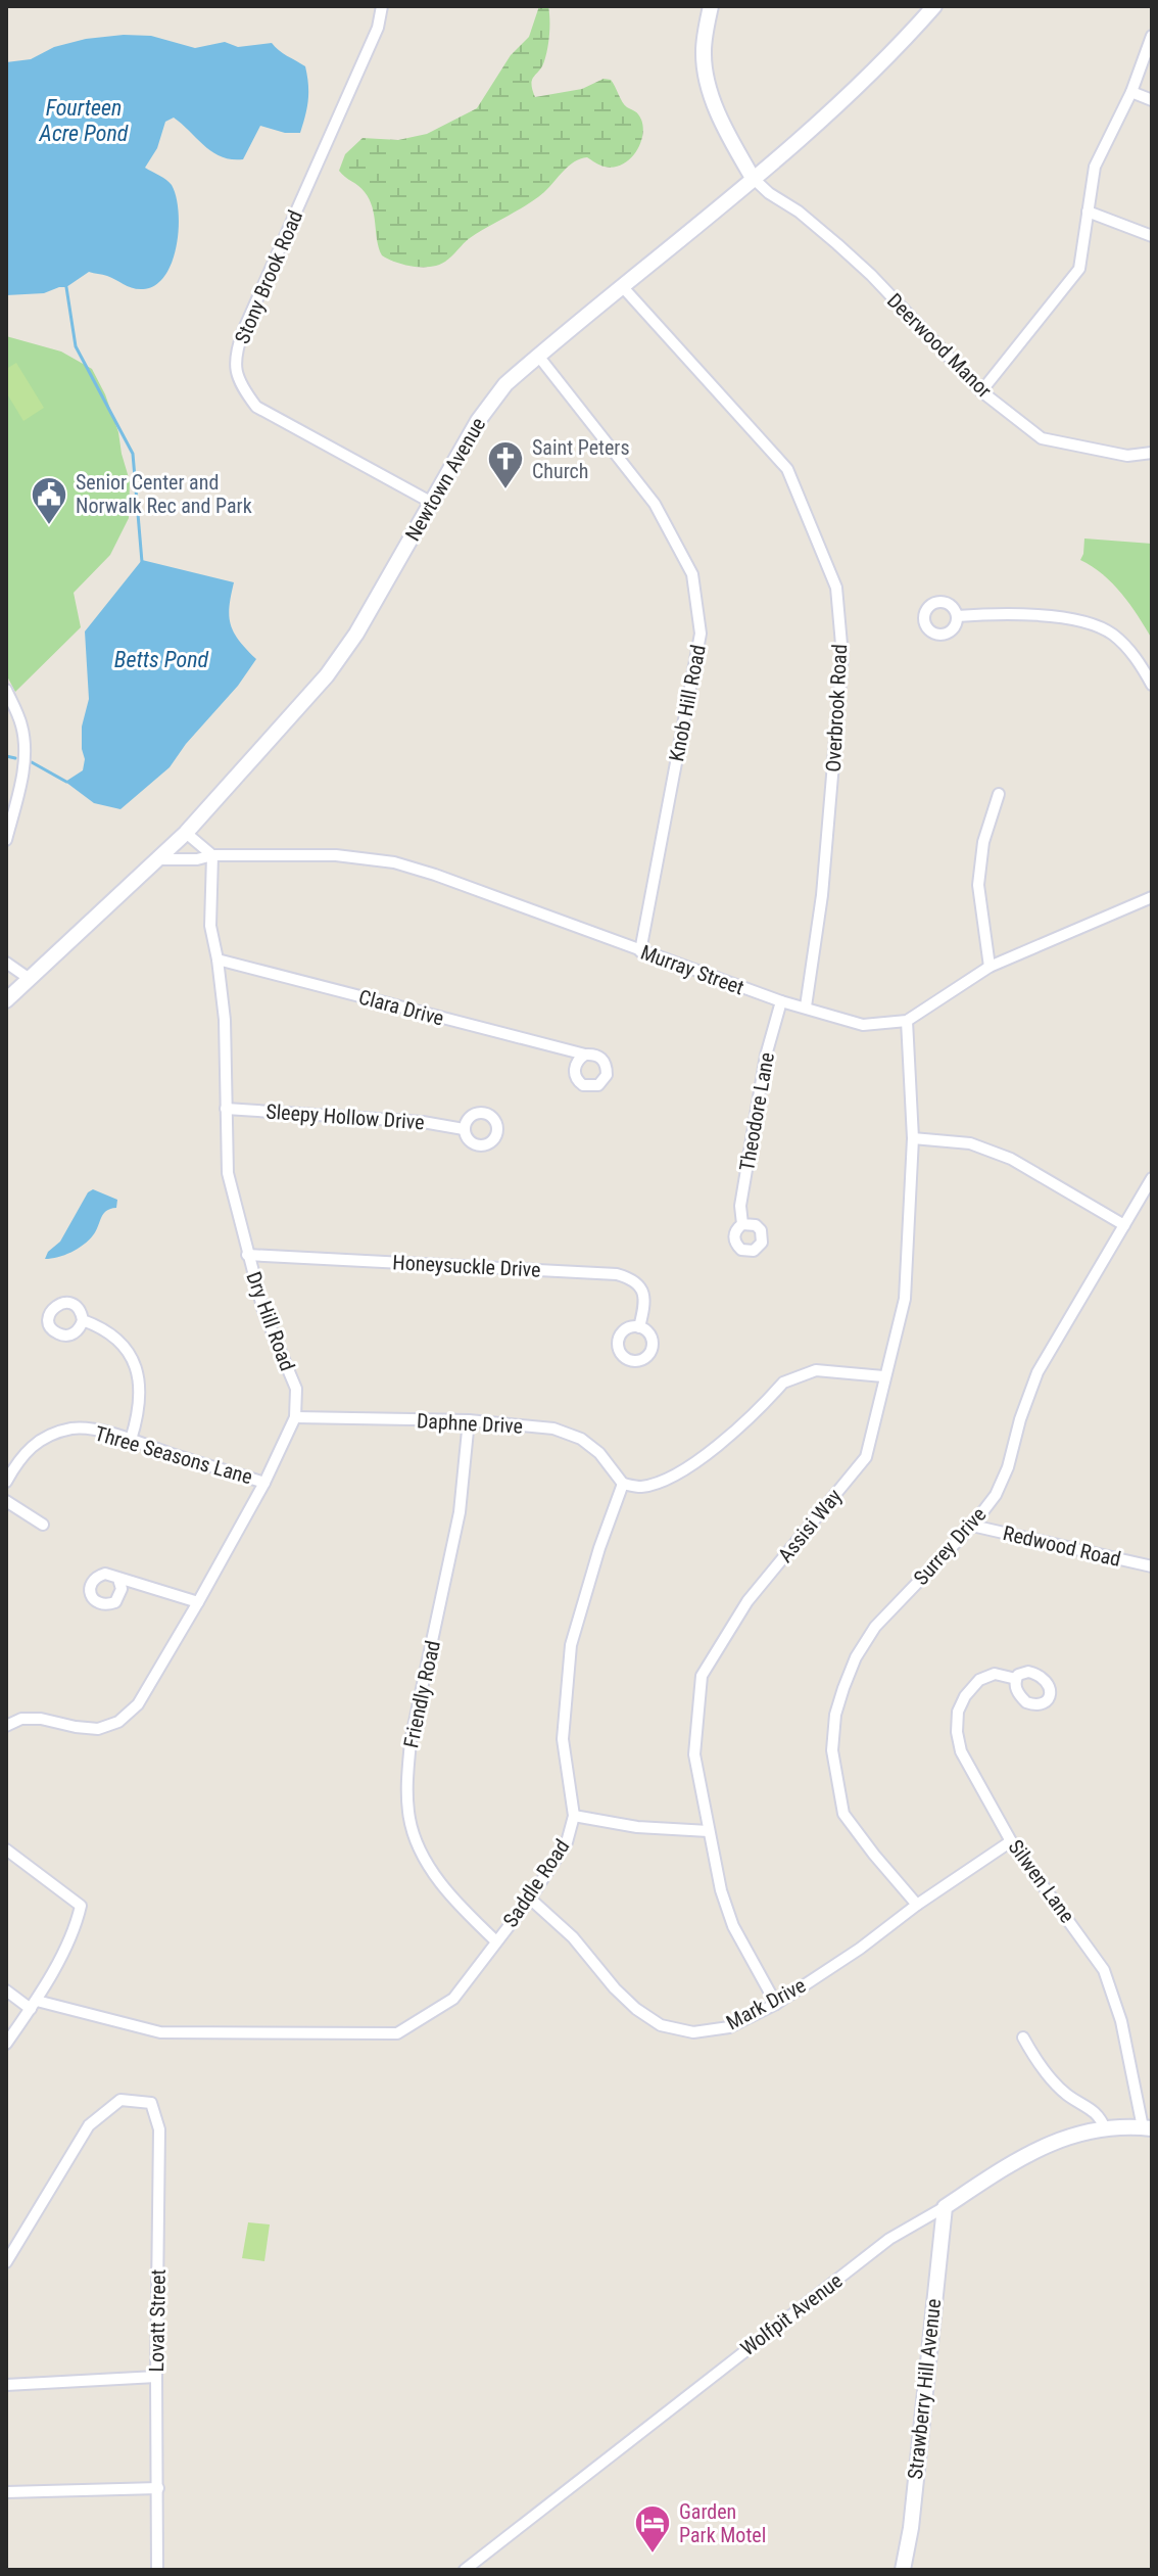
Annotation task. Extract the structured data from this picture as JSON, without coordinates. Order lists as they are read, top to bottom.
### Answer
{
  "streets": {
    "main road": ["Newtown Avenue", "Wolfpit Avenue", "Strawberry Hill Avenue"],
    "street": [
      "Stony Brook Road",
      "Deerwood Manor",
      "Knob Hill Road",
      "Overbrook Road",
      "Murray Street",
      "Clara Drive",
      "Theodore Lane",
      "Sleepy Hollow Drive",
      "Honeysuckle Drive",
      "Dry Hill Road",
      "Daphne Drive",
      "Three Seasons Lane",
      "Assisi Way",
      "Surrey Drive",
      "Redwood Road",
      "Friendly Road",
      "Silwen Lane",
      "Saddle Road",
      "Mark Drive",
      "Lovatt Street"
    ]
  },
  "crossings": [
    ["Stony Brook Road", "Newtown Avenue"],
    ["Deerwood Manor", "Newtown Avenue"],
    ["Newtown Avenue", "Knob Hill Road"],
    ["Newtown Avenue", "Overbrook Road"],
    ["Newtown Avenue", "Murray Street"],
    ["Knob Hill Road", "Murray Street"],
    ["Overbrook Road", "Murray Street"],
    ["Murray Street", "Theodore Lane"],
    ["Murray Street", "Dry Hill Road"],
    ["Murray Street", "Assisi Way"],
    ["Clara Drive", "Dry Hill Road"],
    ["Sleepy Hollow Drive", "Dry Hill Road"],
    ["Honeysuckle Drive", "Dry Hill Road"],
    ["Dry Hill Road", "Daphne Drive"],
    ["Daphne Drive", "Friendly Road"],
    ["Daphne Drive", "Saddle Road"],
    ["Assisi Way", "Mark Drive"],
    ["Surrey Drive", "Redwood Road"],
    ["Surrey Drive", "Mark Drive"],
    ["Friendly Road", "Saddle Road"],
    ["Silwen Lane", "Mark Drive"],
    ["Silwen Lane", "Wolfpit Avenue"],
    ["Saddle Road", "Mark Drive"],
    ["Wolfpit Avenue", "Strawberry Hill Avenue"]
  ],
  "water": ["Fourteen Acre Pond", "Betts Pond"],
  "places": {
    "church": ["Saint Peters Church"],
    "public building": ["Senior Center and Norwalk Rec and Park"],
    "hotel": ["Garden Park Motel"]
  }
}
